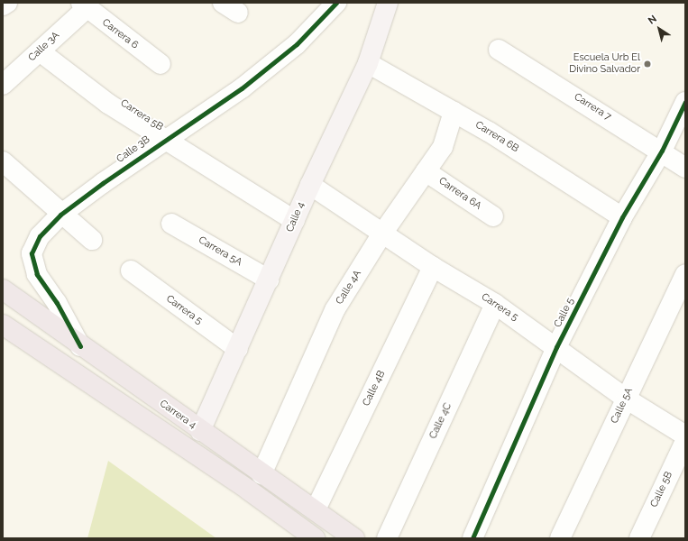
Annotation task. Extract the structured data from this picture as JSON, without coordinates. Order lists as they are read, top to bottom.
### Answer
{
  "streets": {
    "main road": ["Carrera 4"],
    "street": [
      "Carrera 6",
      "Calle 3A",
      "Carrera 7",
      "Carrera 5B",
      "Carrera 6B",
      "Calle 3B",
      "Carrera 6A",
      "Calle 4",
      "Carrera 5A",
      "Calle 4A",
      "Carrera 5",
      "Calle 5",
      "Calle 4B",
      "Calle 5A",
      "Calle 4C",
      "Calle 5B"
    ]
  },
  "crossings": [
    ["Carrera 6", "Calle 3A"],
    ["Calle 3A", "Carrera 5B"],
    ["Carrera 7", "Calle 5"],
    ["Carrera 5B", "Calle 3B"],
    ["Carrera 5B", "Calle 4"],
    ["Carrera 6B", "Calle 4"],
    ["Carrera 6B", "Calle 4A"],
    ["Carrera 6B", "Calle 5"],
    ["Calle 3B", "Carrera 4"],
    ["Carrera 6A", "Calle 4A"],
    ["Calle 4", "Carrera 5A"],
    ["Calle 4", "Carrera 5"],
    ["Calle 4", "Carrera 4"],
    ["Calle 4A", "Carrera 5"],
    ["Calle 4A", "Carrera 4"],
    ["Carrera 5", "Calle 5"],
    ["Carrera 5", "Calle 4B"],
    ["Carrera 5", "Calle 5A"],
    ["Carrera 5", "Calle 4C"],
    ["Calle 4B", "Carrera 4"]
  ],
  "places": ["Escuela Urb El Divino Salvador"],
  "north": "top left"
}
